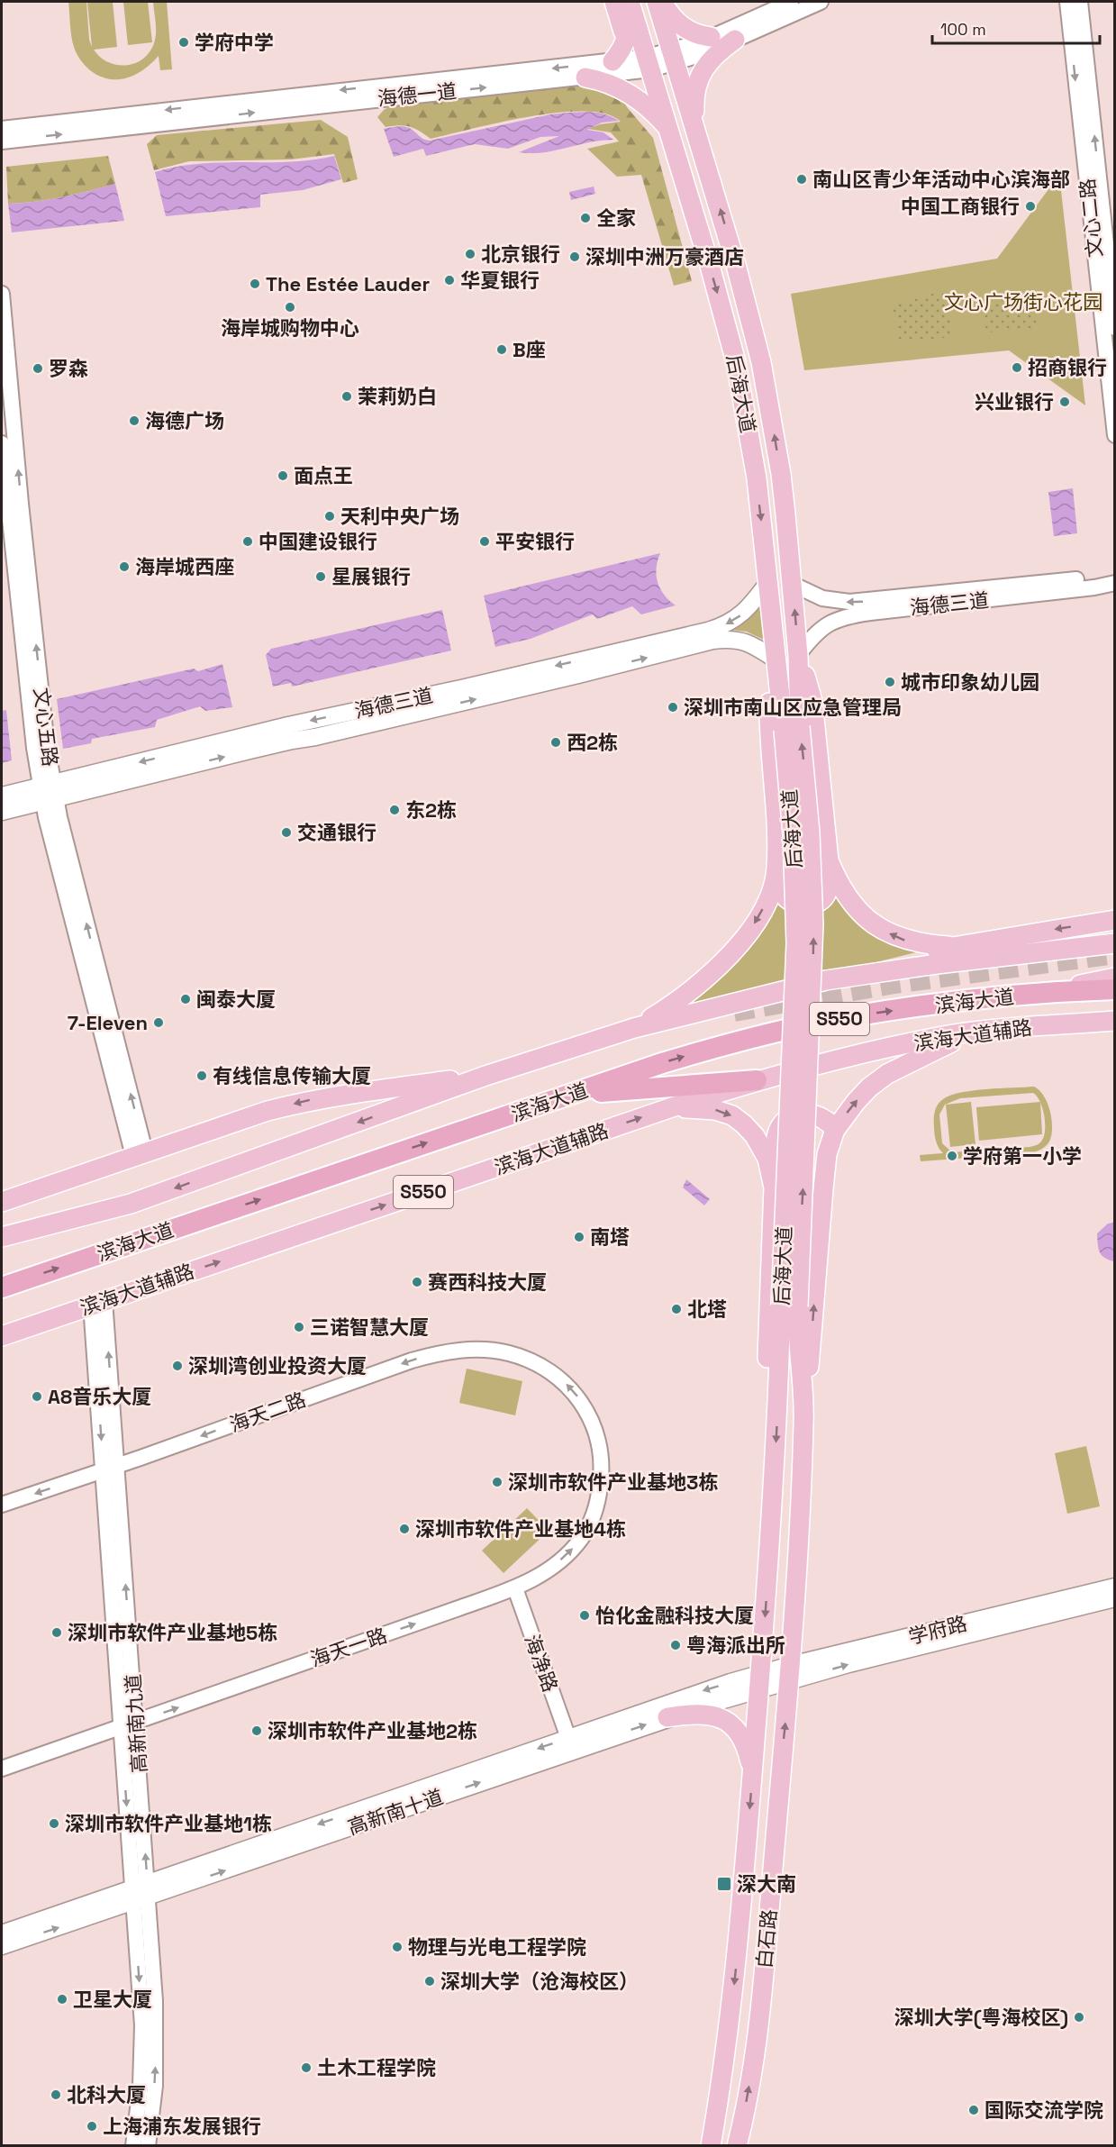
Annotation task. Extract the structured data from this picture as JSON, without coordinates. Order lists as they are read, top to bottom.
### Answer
{
  "streets": {
    "highway": ["滨海大道", "S550"],
    "main road": [
      "后海大道",
      "海德三道",
      "滨海大道辅路",
      "学府路",
      "高新南十道",
      "白石路"
    ],
    "street": [
      "海德一道",
      "文心二路",
      "文心五路",
      "海天二路",
      "海天一路",
      "海净路",
      "高新南九道"
    ]
  },
  "crossings": [
    ["海德一道", "后海大道"],
    ["后海大道", "海德三道"],
    ["后海大道", "学府路"],
    ["后海大道", "高新南十道"],
    ["后海大道", "白石路"],
    ["海德三道", "文心五路"],
    ["滨海大道", "S550"],
    ["滨海大道辅路", "高新南九道"],
    ["海天二路", "海天一路"],
    ["海天二路", "高新南九道"],
    ["学府路", "高新南十道"],
    ["学府路", "白石路"],
    ["海天一路", "海净路"],
    ["海天一路", "高新南九道"],
    ["海净路", "高新南十道"],
    ["高新南九道", "高新南十道"],
    ["高新南十道", "白石路"]
  ],
  "one_way": ["海天二路", "海天一路"],
  "parks": ["文心广场街心花园"],
  "places": {
    "other": [
      "学府中学",
      "南山区青少年活动中心滨海部",
      "中国工商银行",
      "全家",
      "北京银行",
      "深圳中洲万豪酒店",
      "华夏银行",
      "The Estée Lauder",
      "海岸城购物中心",
      "B座",
      "招商银行",
      "罗森",
      "茉莉奶白",
      "兴业银行",
      "海德广场",
      "面点王",
      "天利中央广场",
      "中国建设银行",
      "平安银行",
      "海岸城西座",
      "星展银行",
      "城市印象幼儿园",
      "深圳市南山区应急管理局",
      "西2栋",
      "东2栋",
      "交通银行",
      "闽泰大厦",
      "7-Eleven",
      "有线信息传输大厦",
      "学府第一小学",
      "南塔",
      "赛西科技大厦",
      "北塔",
      "三诺智慧大厦",
      "深圳湾创业投资大厦",
      "A8音乐大厦",
      "深圳市软件产业基地3栋",
      "深圳市软件产业基地4栋",
      "怡化金融科技大厦",
      "深圳市软件产业基地5栋",
      "粤海派出所",
      "深圳市软件产业基地2栋",
      "深圳市软件产业基地1栋",
      "物理与光电工程学院",
      "深圳大学（沧海校区）",
      "卫星大厦",
      "深圳大学(粤海校区)",
      "土木工程学院",
      "北科大厦",
      "国际交流学院",
      "上海浦东发展银行"
    ],
    "transit": ["深大南"]
  },
  "scale_bar": "100 m"
}
